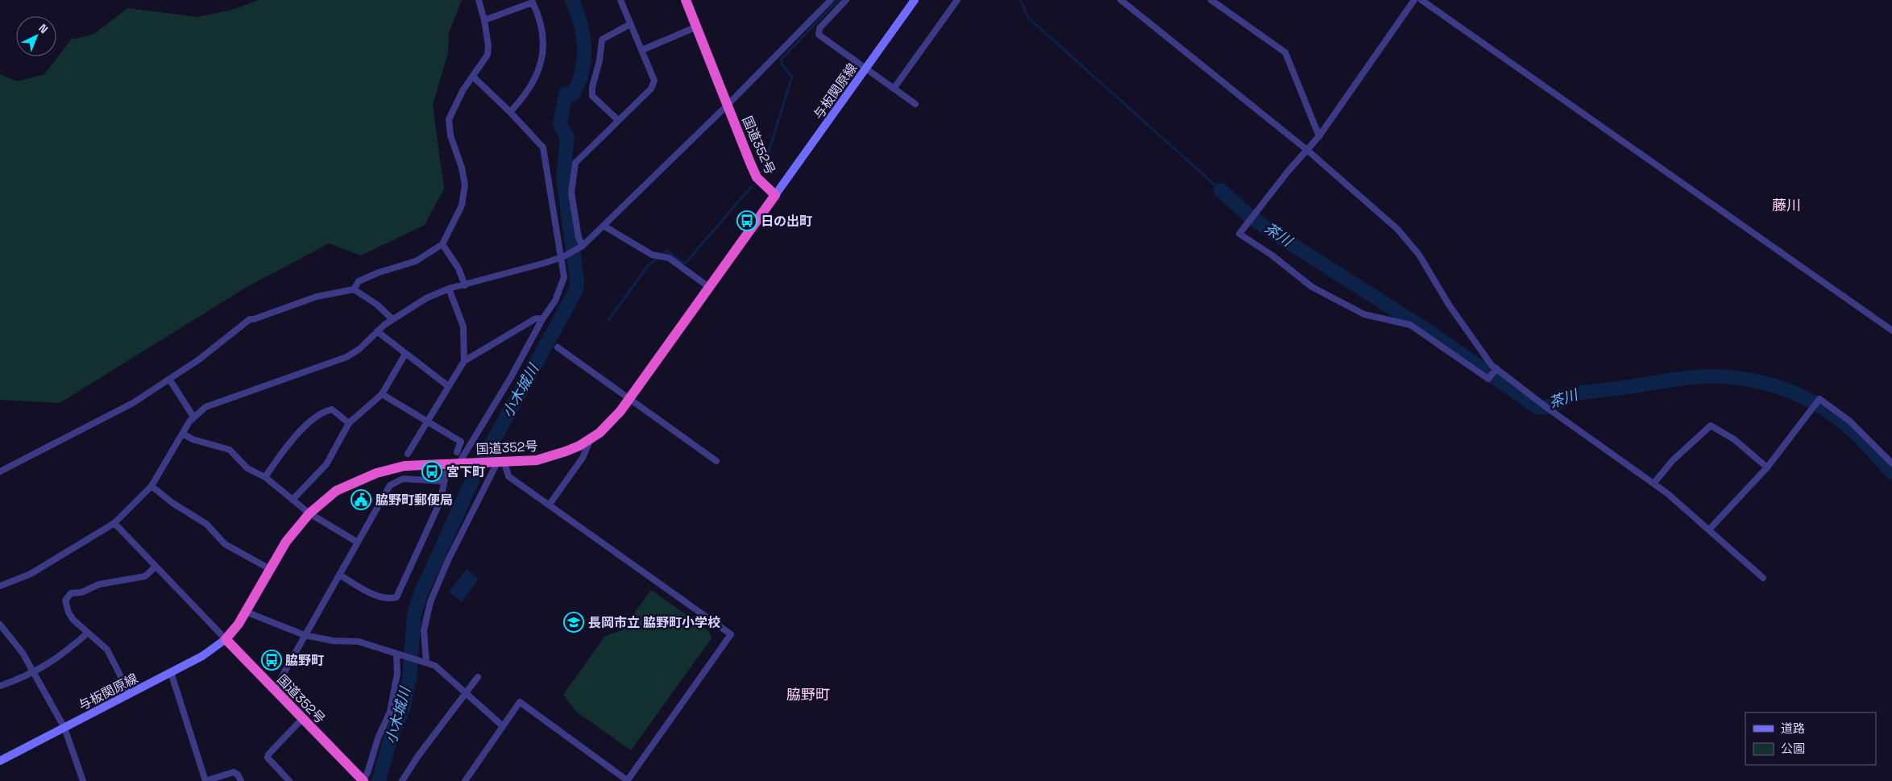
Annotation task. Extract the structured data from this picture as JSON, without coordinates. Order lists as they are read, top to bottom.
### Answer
{
  "streets": {
    "highway": ["国道352号"],
    "main road": ["与板関原線"]
  },
  "crossings": [
    ["与板関原線", "国道352号"]
  ],
  "districts": ["藤川", "脇野町"],
  "water": ["茶川", "小木城川"],
  "places": {
    "bus stop": ["日の出町", "宮下町", "脇野町"],
    "public building": ["脇野町郵便局"],
    "school or university": ["長岡市立 脇野町小学校"]
  },
  "legend": ["道路", "公園"],
  "north": "top right"
}
